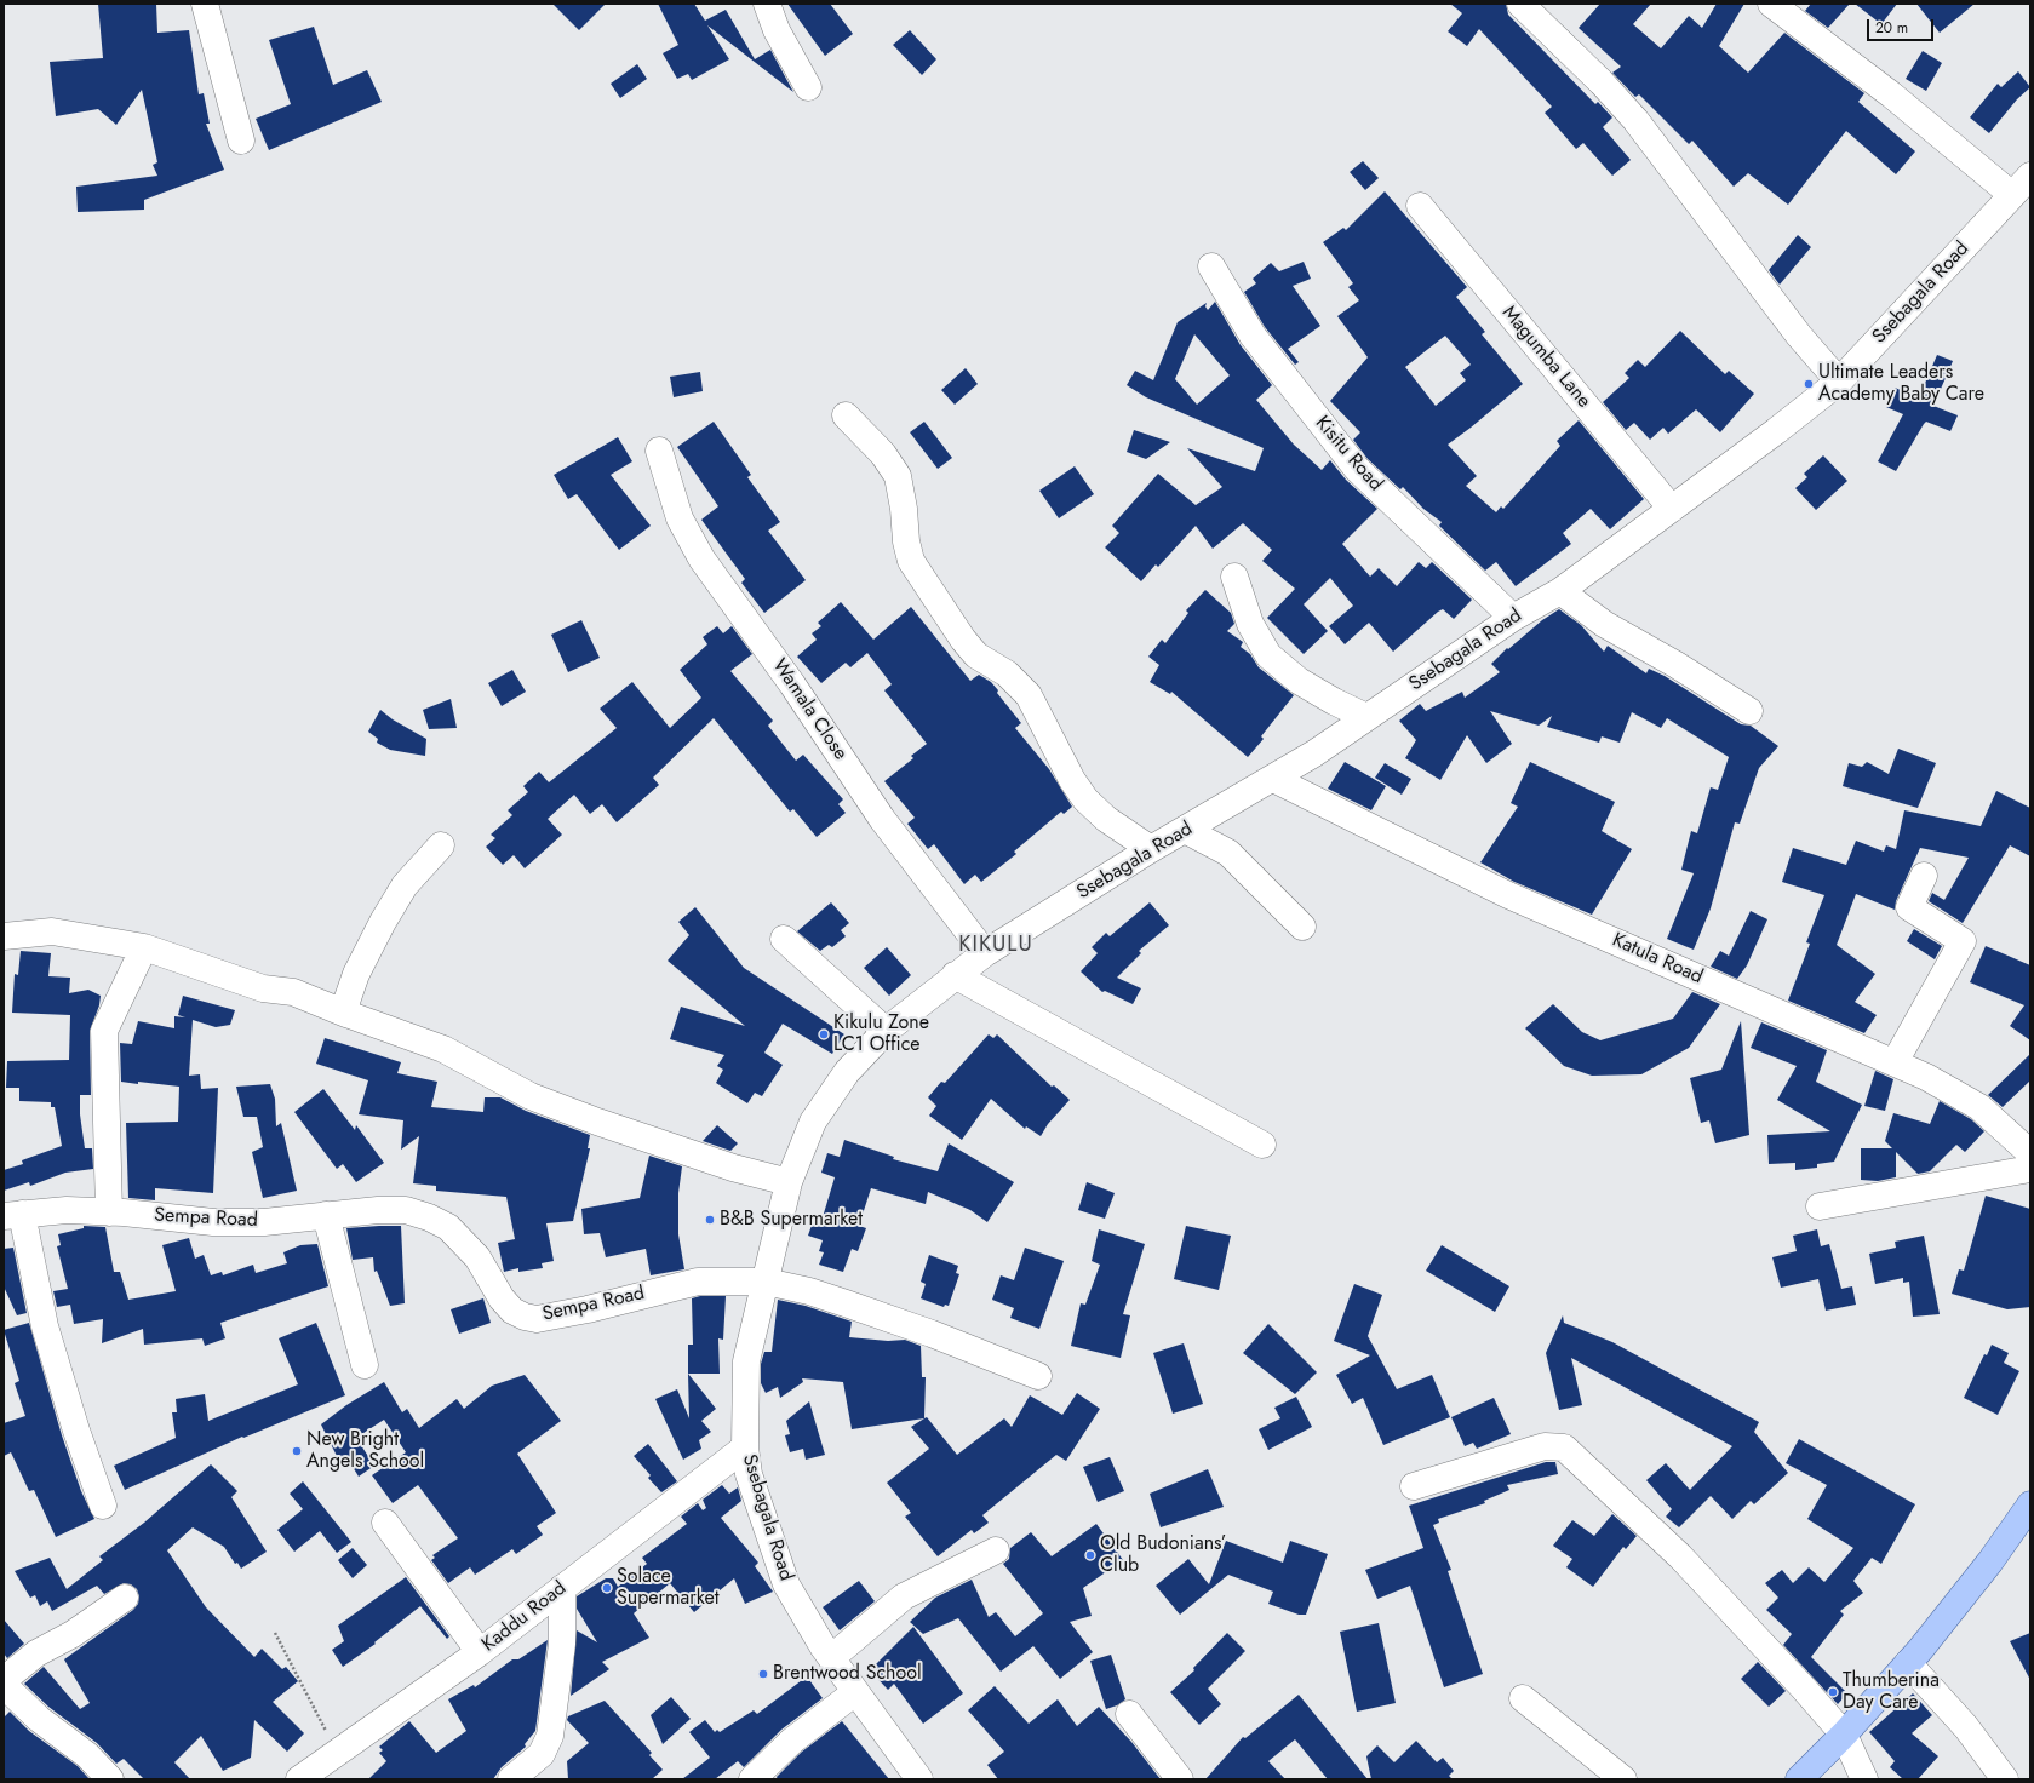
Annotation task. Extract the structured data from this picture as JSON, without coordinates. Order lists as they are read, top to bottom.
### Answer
{
  "streets": {
    "street": [
      "Ssebagala Road",
      "Magumba Lane",
      "Kisitu Road",
      "Wamala Close",
      "Katula Road",
      "Sempa Road",
      "Kaddu Road"
    ]
  },
  "crossings": [
    ["Ssebagala Road", "Magumba Lane"],
    ["Ssebagala Road", "Kisitu Road"],
    ["Ssebagala Road", "Wamala Close"],
    ["Ssebagala Road", "Katula Road"],
    ["Ssebagala Road", "Sempa Road"],
    ["Ssebagala Road", "Kaddu Road"]
  ],
  "districts": ["KIKULU"],
  "places": [
    "Ultimate Leaders Academy Baby Care",
    "Kikulu Zone LC1 Office",
    "B&B Supermarket",
    "New Bright Angels School",
    "Old Budonians’ Club",
    "Solace Supermarket",
    "Brentwood School",
    "Thumberina Day Care"
  ],
  "scale_bar": "20 m"
}
